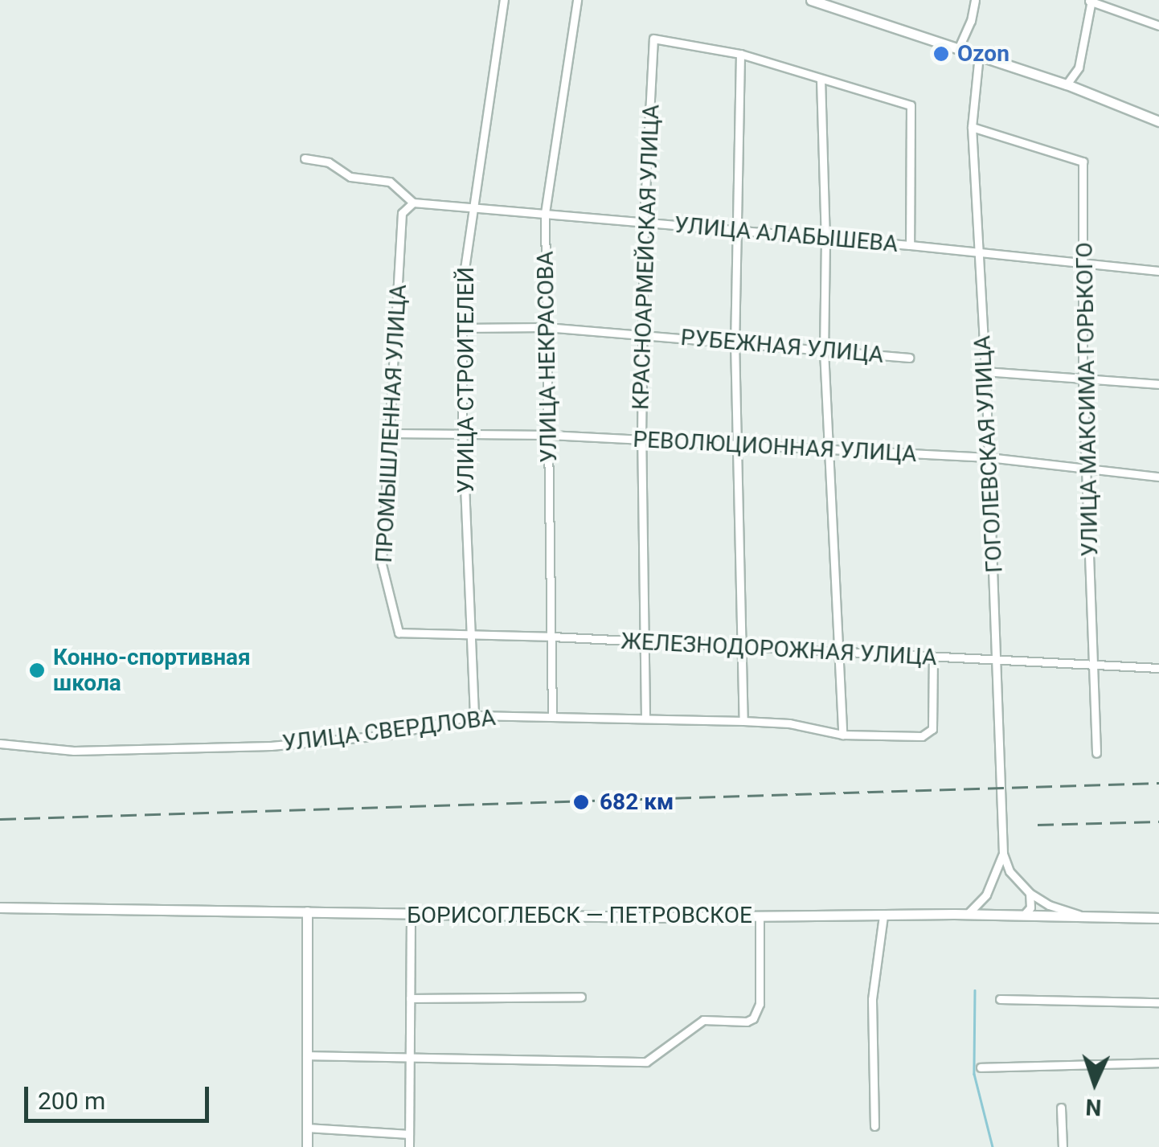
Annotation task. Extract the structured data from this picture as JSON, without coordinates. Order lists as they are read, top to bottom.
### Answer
{
  "streets": {
    "street": [
      "УЛИЦА АЛАБЫШЕВА",
      "КРАСНОАРМЕЙСКАЯ УЛИЦА",
      "РУБЕЖНАЯ УЛИЦА",
      "УЛИЦА НЕКРАСОВА",
      "УЛИЦА СТРОИТЕЛЕЙ",
      "УЛИЦА МАКСИМА ГОРЬКОГО",
      "ПРОМЫШЛЕННАЯ УЛИЦА",
      "РЕВОЛЮЦИОННАЯ УЛИЦА",
      "ГОГОЛЕВСКАЯ УЛИЦА",
      "ЖЕЛЕЗНОДОРОЖНАЯ УЛИЦА",
      "УЛИЦА СВЕРДЛОВА",
      "БОРИСОГЛЕБСК — ПЕТРОВСКОЕ"
    ]
  },
  "crossings": [
    ["УЛИЦА АЛАБЫШЕВА", "КРАСНОАРМЕЙСКАЯ УЛИЦА"],
    ["УЛИЦА АЛАБЫШЕВА", "УЛИЦА НЕКРАСОВА"],
    ["УЛИЦА АЛАБЫШЕВА", "УЛИЦА СТРОИТЕЛЕЙ"],
    ["УЛИЦА АЛАБЫШЕВА", "УЛИЦА МАКСИМА ГОРЬКОГО"],
    ["УЛИЦА АЛАБЫШЕВА", "ПРОМЫШЛЕННАЯ УЛИЦА"],
    ["УЛИЦА АЛАБЫШЕВА", "ГОГОЛЕВСКАЯ УЛИЦА"],
    ["КРАСНОАРМЕЙСКАЯ УЛИЦА", "РУБЕЖНАЯ УЛИЦА"],
    ["КРАСНОАРМЕЙСКАЯ УЛИЦА", "РЕВОЛЮЦИОННАЯ УЛИЦА"],
    ["КРАСНОАРМЕЙСКАЯ УЛИЦА", "ЖЕЛЕЗНОДОРОЖНАЯ УЛИЦА"],
    ["КРАСНОАРМЕЙСКАЯ УЛИЦА", "УЛИЦА СВЕРДЛОВА"],
    ["РУБЕЖНАЯ УЛИЦА", "УЛИЦА НЕКРАСОВА"],
    ["РУБЕЖНАЯ УЛИЦА", "УЛИЦА СТРОИТЕЛЕЙ"],
    ["УЛИЦА НЕКРАСОВА", "РЕВОЛЮЦИОННАЯ УЛИЦА"],
    ["УЛИЦА НЕКРАСОВА", "ЖЕЛЕЗНОДОРОЖНАЯ УЛИЦА"],
    ["УЛИЦА НЕКРАСОВА", "УЛИЦА СВЕРДЛОВА"],
    ["УЛИЦА СТРОИТЕЛЕЙ", "РЕВОЛЮЦИОННАЯ УЛИЦА"],
    ["УЛИЦА СТРОИТЕЛЕЙ", "ЖЕЛЕЗНОДОРОЖНАЯ УЛИЦА"],
    ["УЛИЦА СТРОИТЕЛЕЙ", "УЛИЦА СВЕРДЛОВА"],
    ["УЛИЦА МАКСИМА ГОРЬКОГО", "РЕВОЛЮЦИОННАЯ УЛИЦА"],
    ["УЛИЦА МАКСИМА ГОРЬКОГО", "ГОГОЛЕВСКАЯ УЛИЦА"],
    ["УЛИЦА МАКСИМА ГОРЬКОГО", "ЖЕЛЕЗНОДОРОЖНАЯ УЛИЦА"],
    ["ПРОМЫШЛЕННАЯ УЛИЦА", "РЕВОЛЮЦИОННАЯ УЛИЦА"],
    ["ПРОМЫШЛЕННАЯ УЛИЦА", "ЖЕЛЕЗНОДОРОЖНАЯ УЛИЦА"],
    ["РЕВОЛЮЦИОННАЯ УЛИЦА", "ГОГОЛЕВСКАЯ УЛИЦА"],
    ["ГОГОЛЕВСКАЯ УЛИЦА", "ЖЕЛЕЗНОДОРОЖНАЯ УЛИЦА"],
    ["ЖЕЛЕЗНОДОРОЖНАЯ УЛИЦА", "УЛИЦА СВЕРДЛОВА"]
  ],
  "places": ["Ozon", "Конно-спортивная школа", "682 км"],
  "scale_bar": "200 m",
  "north": "bottom"
}
